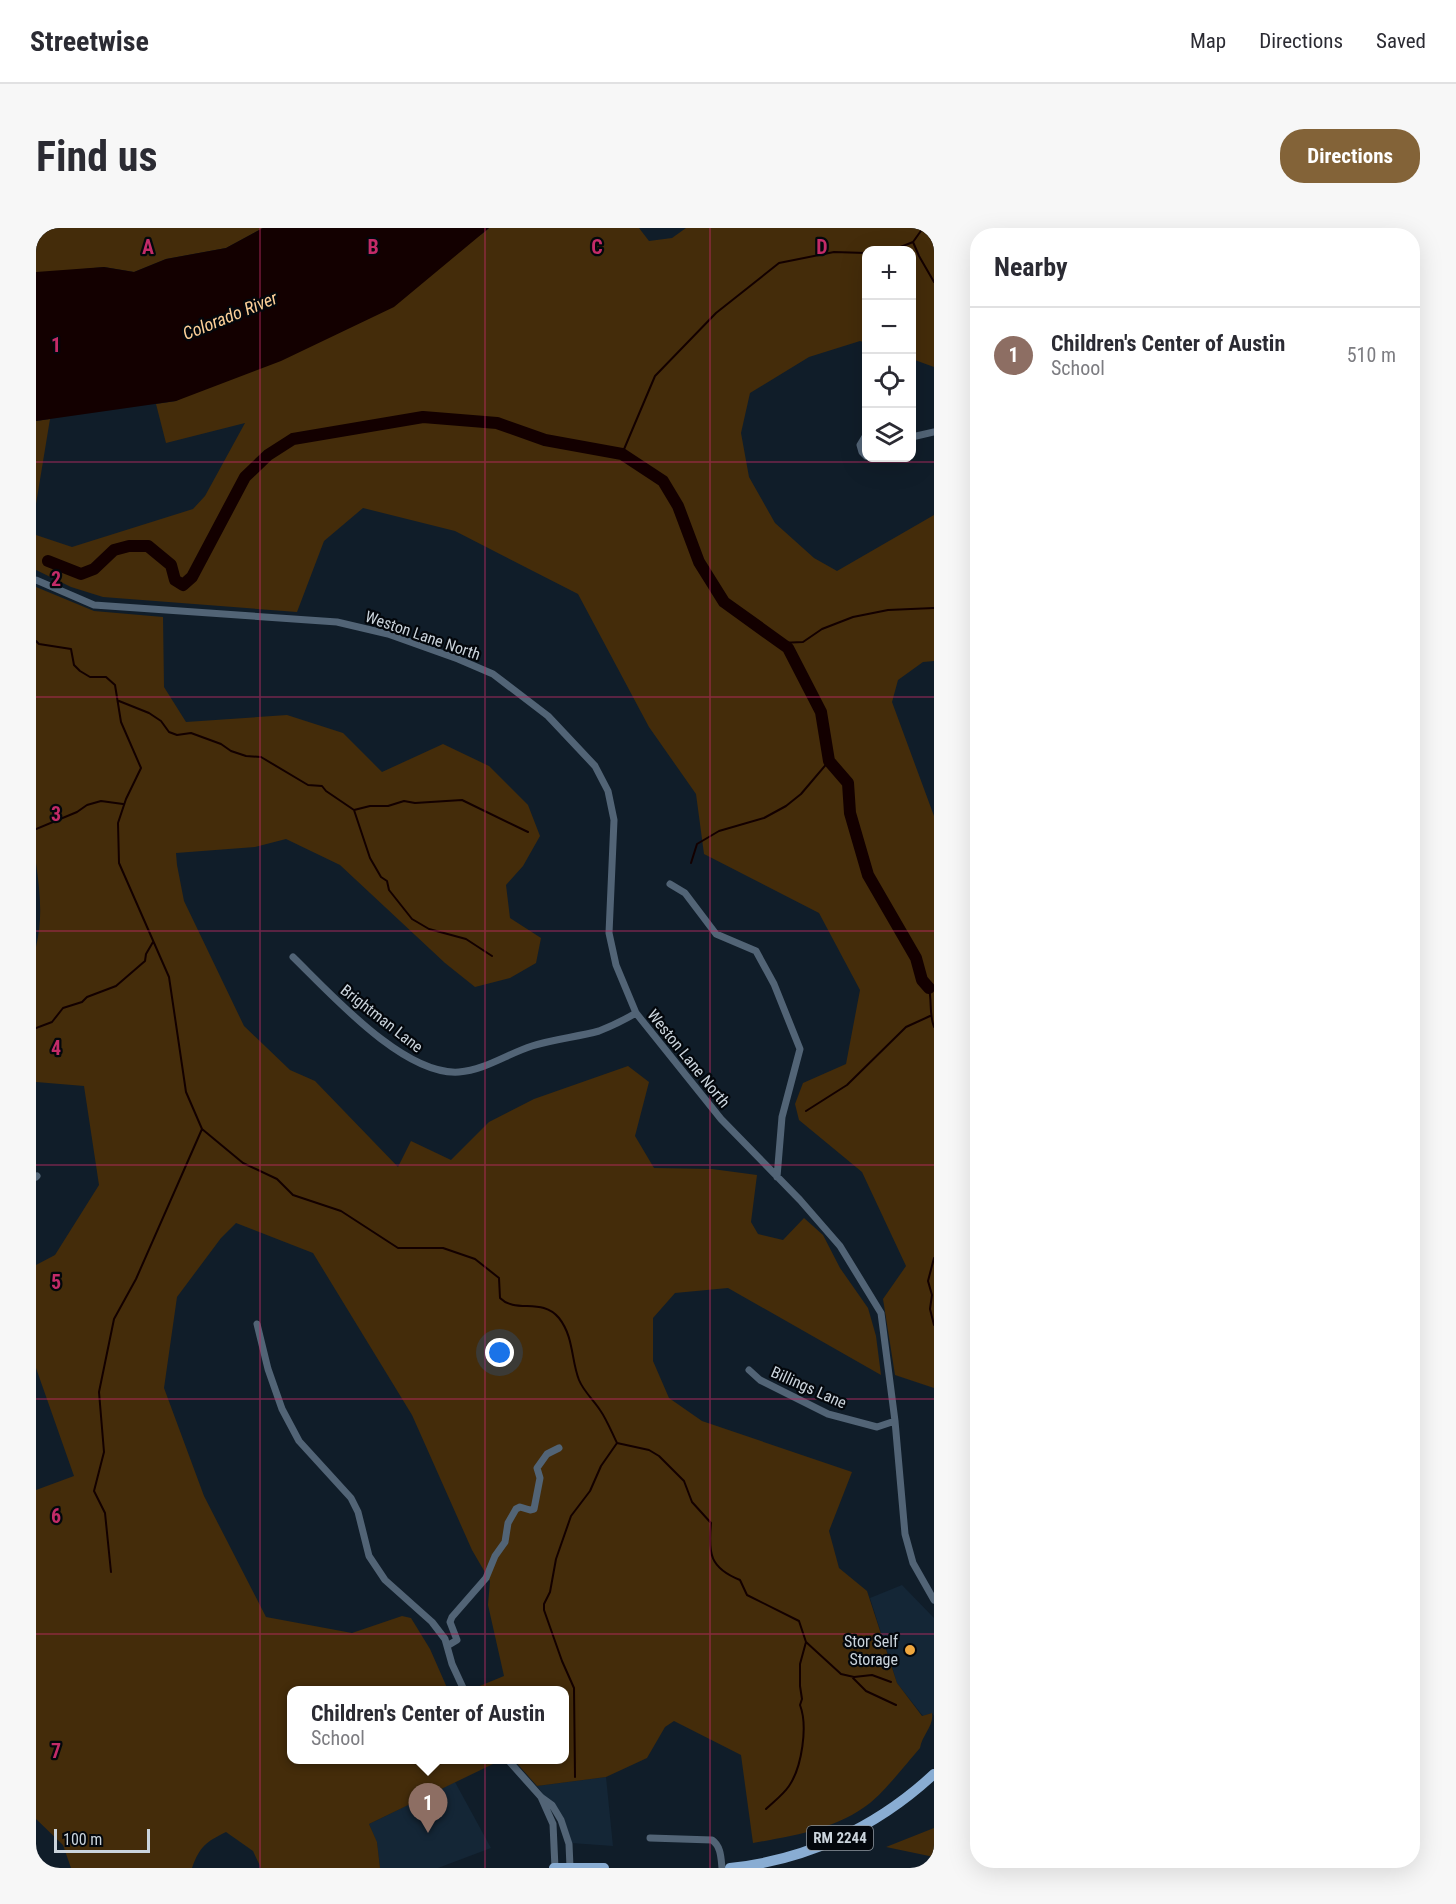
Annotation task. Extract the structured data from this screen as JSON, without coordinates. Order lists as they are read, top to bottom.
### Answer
{
  "streets": {
    "main road": ["RM 2244"],
    "street": ["Weston Lane North", "Brightman Lane", "Billings Lane"]
  },
  "crossings": [
    ["Weston Lane North", "Brightman Lane"],
    ["Weston Lane North", "Billings Lane"]
  ],
  "water": ["Colorado River"],
  "places": ["Stor Self Storage"],
  "scale_bar": "100 m",
  "page": {
    "header": "Streetwise",
    "nav": ["Map", "Directions", "Saved"],
    "buttons": "Directions",
    "title": "Find us",
    "heading": "Nearby",
    "map_buttons": ["+", "−"],
    "list": [
      {
        "mark": "1",
        "name": "Children's Center of Austin",
        "note": "School",
        "value": "510 m"
      }
    ],
    "popup": ["Children's Center of Austin", "School"],
    "pins": "1",
    "scale": "100 m"
  },
  "grid": {
    "columns": [
      "A",
      "B",
      "C",
      "D"
    ],
    "rows": [
      "1",
      "2",
      "3",
      "4",
      "5",
      "6",
      "7"
    ]
  }
}
